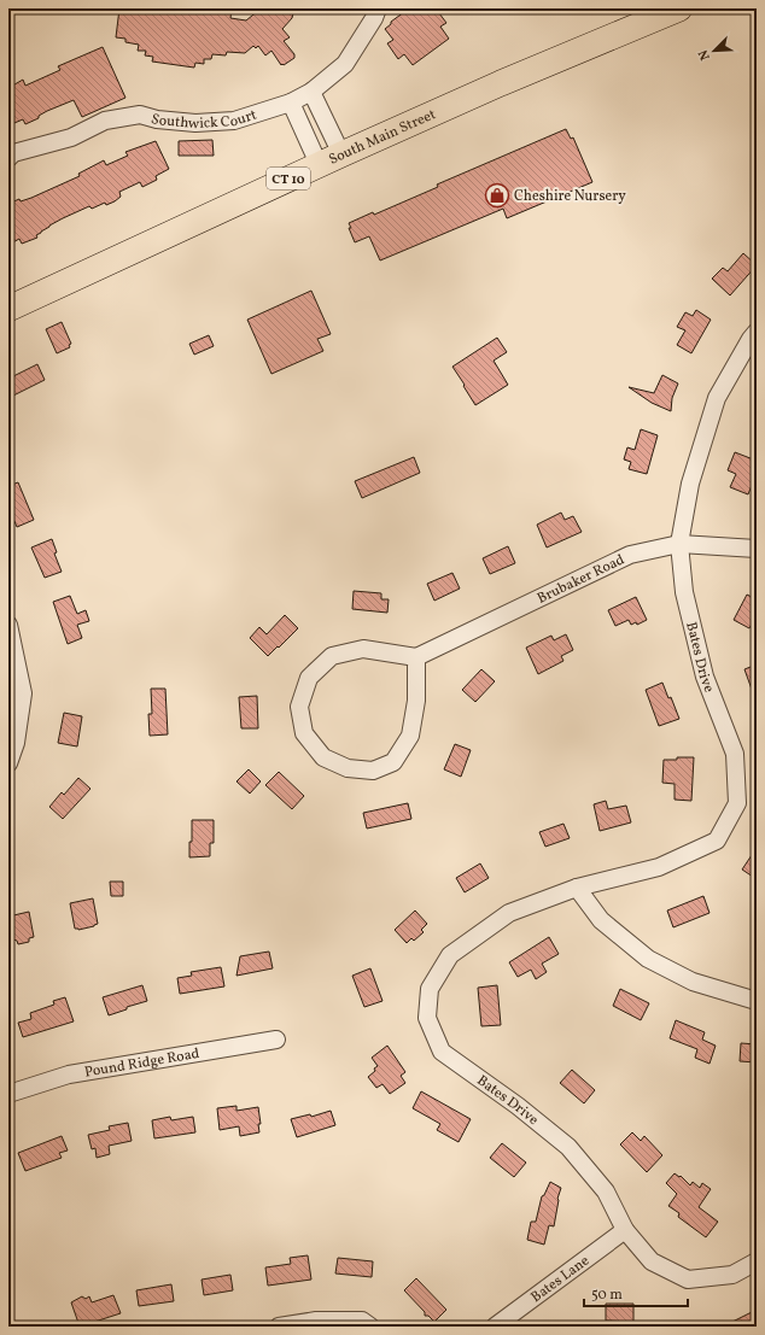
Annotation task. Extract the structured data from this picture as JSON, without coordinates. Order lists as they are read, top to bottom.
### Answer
{
  "streets": {
    "highway": ["South Main Street", "CT 10"],
    "street": [
      "Southwick Court",
      "Brubaker Road",
      "Bates Drive",
      "Pound Ridge Road",
      "Bates Lane"
    ]
  },
  "crossings": [
    ["Brubaker Road", "Bates Drive"],
    ["Bates Drive", "Bates Lane"]
  ],
  "places": {
    "shop": ["Cheshire Nursery"]
  },
  "scale_bar": "50 m",
  "north": "bottom left"
}
